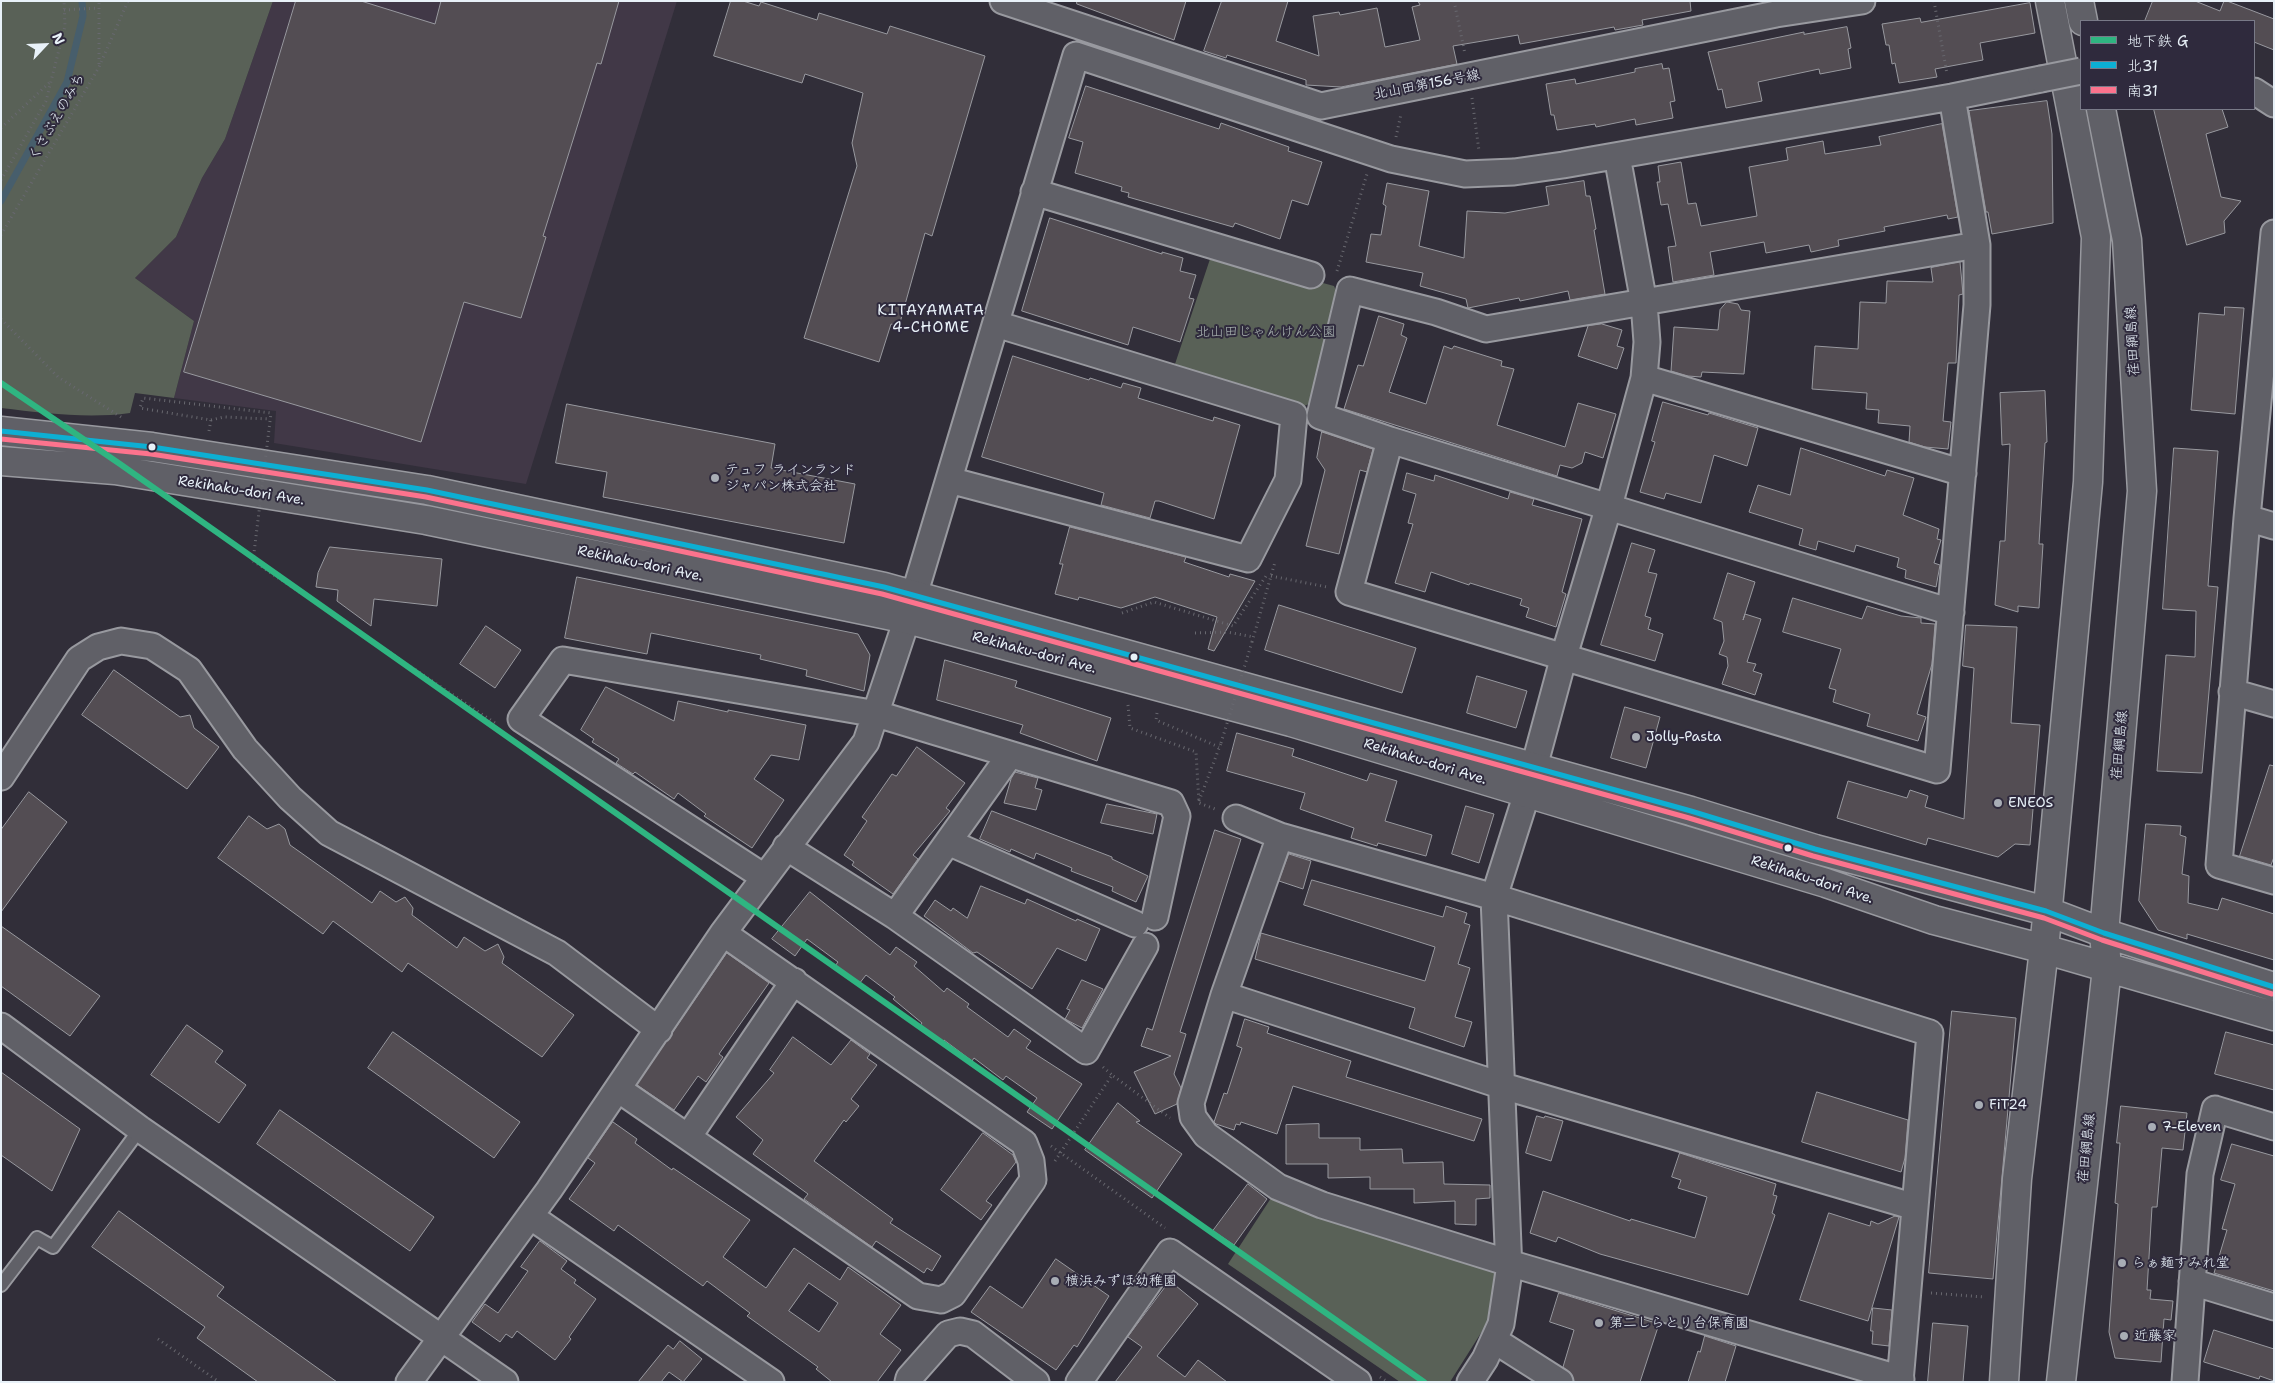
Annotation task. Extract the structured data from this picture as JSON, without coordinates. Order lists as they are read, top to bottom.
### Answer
{
  "streets": {
    "street": ["北山田第156号線", "荏田綱島線", "Rekihaku-dori Ave."],
    "path": ["くさぶえのみち"]
  },
  "crossings": [
    ["荏田綱島線", "Rekihaku-dori Ave."]
  ],
  "districts": ["KITAYAMATA 4-CHOME"],
  "parks": ["北山田じゃんけん公園"],
  "places": [
    "テュフ ラインランド ジャパン株式会社",
    "Jolly-Pasta",
    "ENEOS",
    "FiT24",
    "7-Eleven",
    "らぁ麺すみれ堂",
    "横浜みずほ幼稚園",
    "第二しらとり台保育園",
    "近藤家"
  ],
  "lines": ["metro line G", "transit line 北31", "transit line 南31"],
  "legend": ["地下鉄 G", "北31", "南31"],
  "north": "top right"
}
